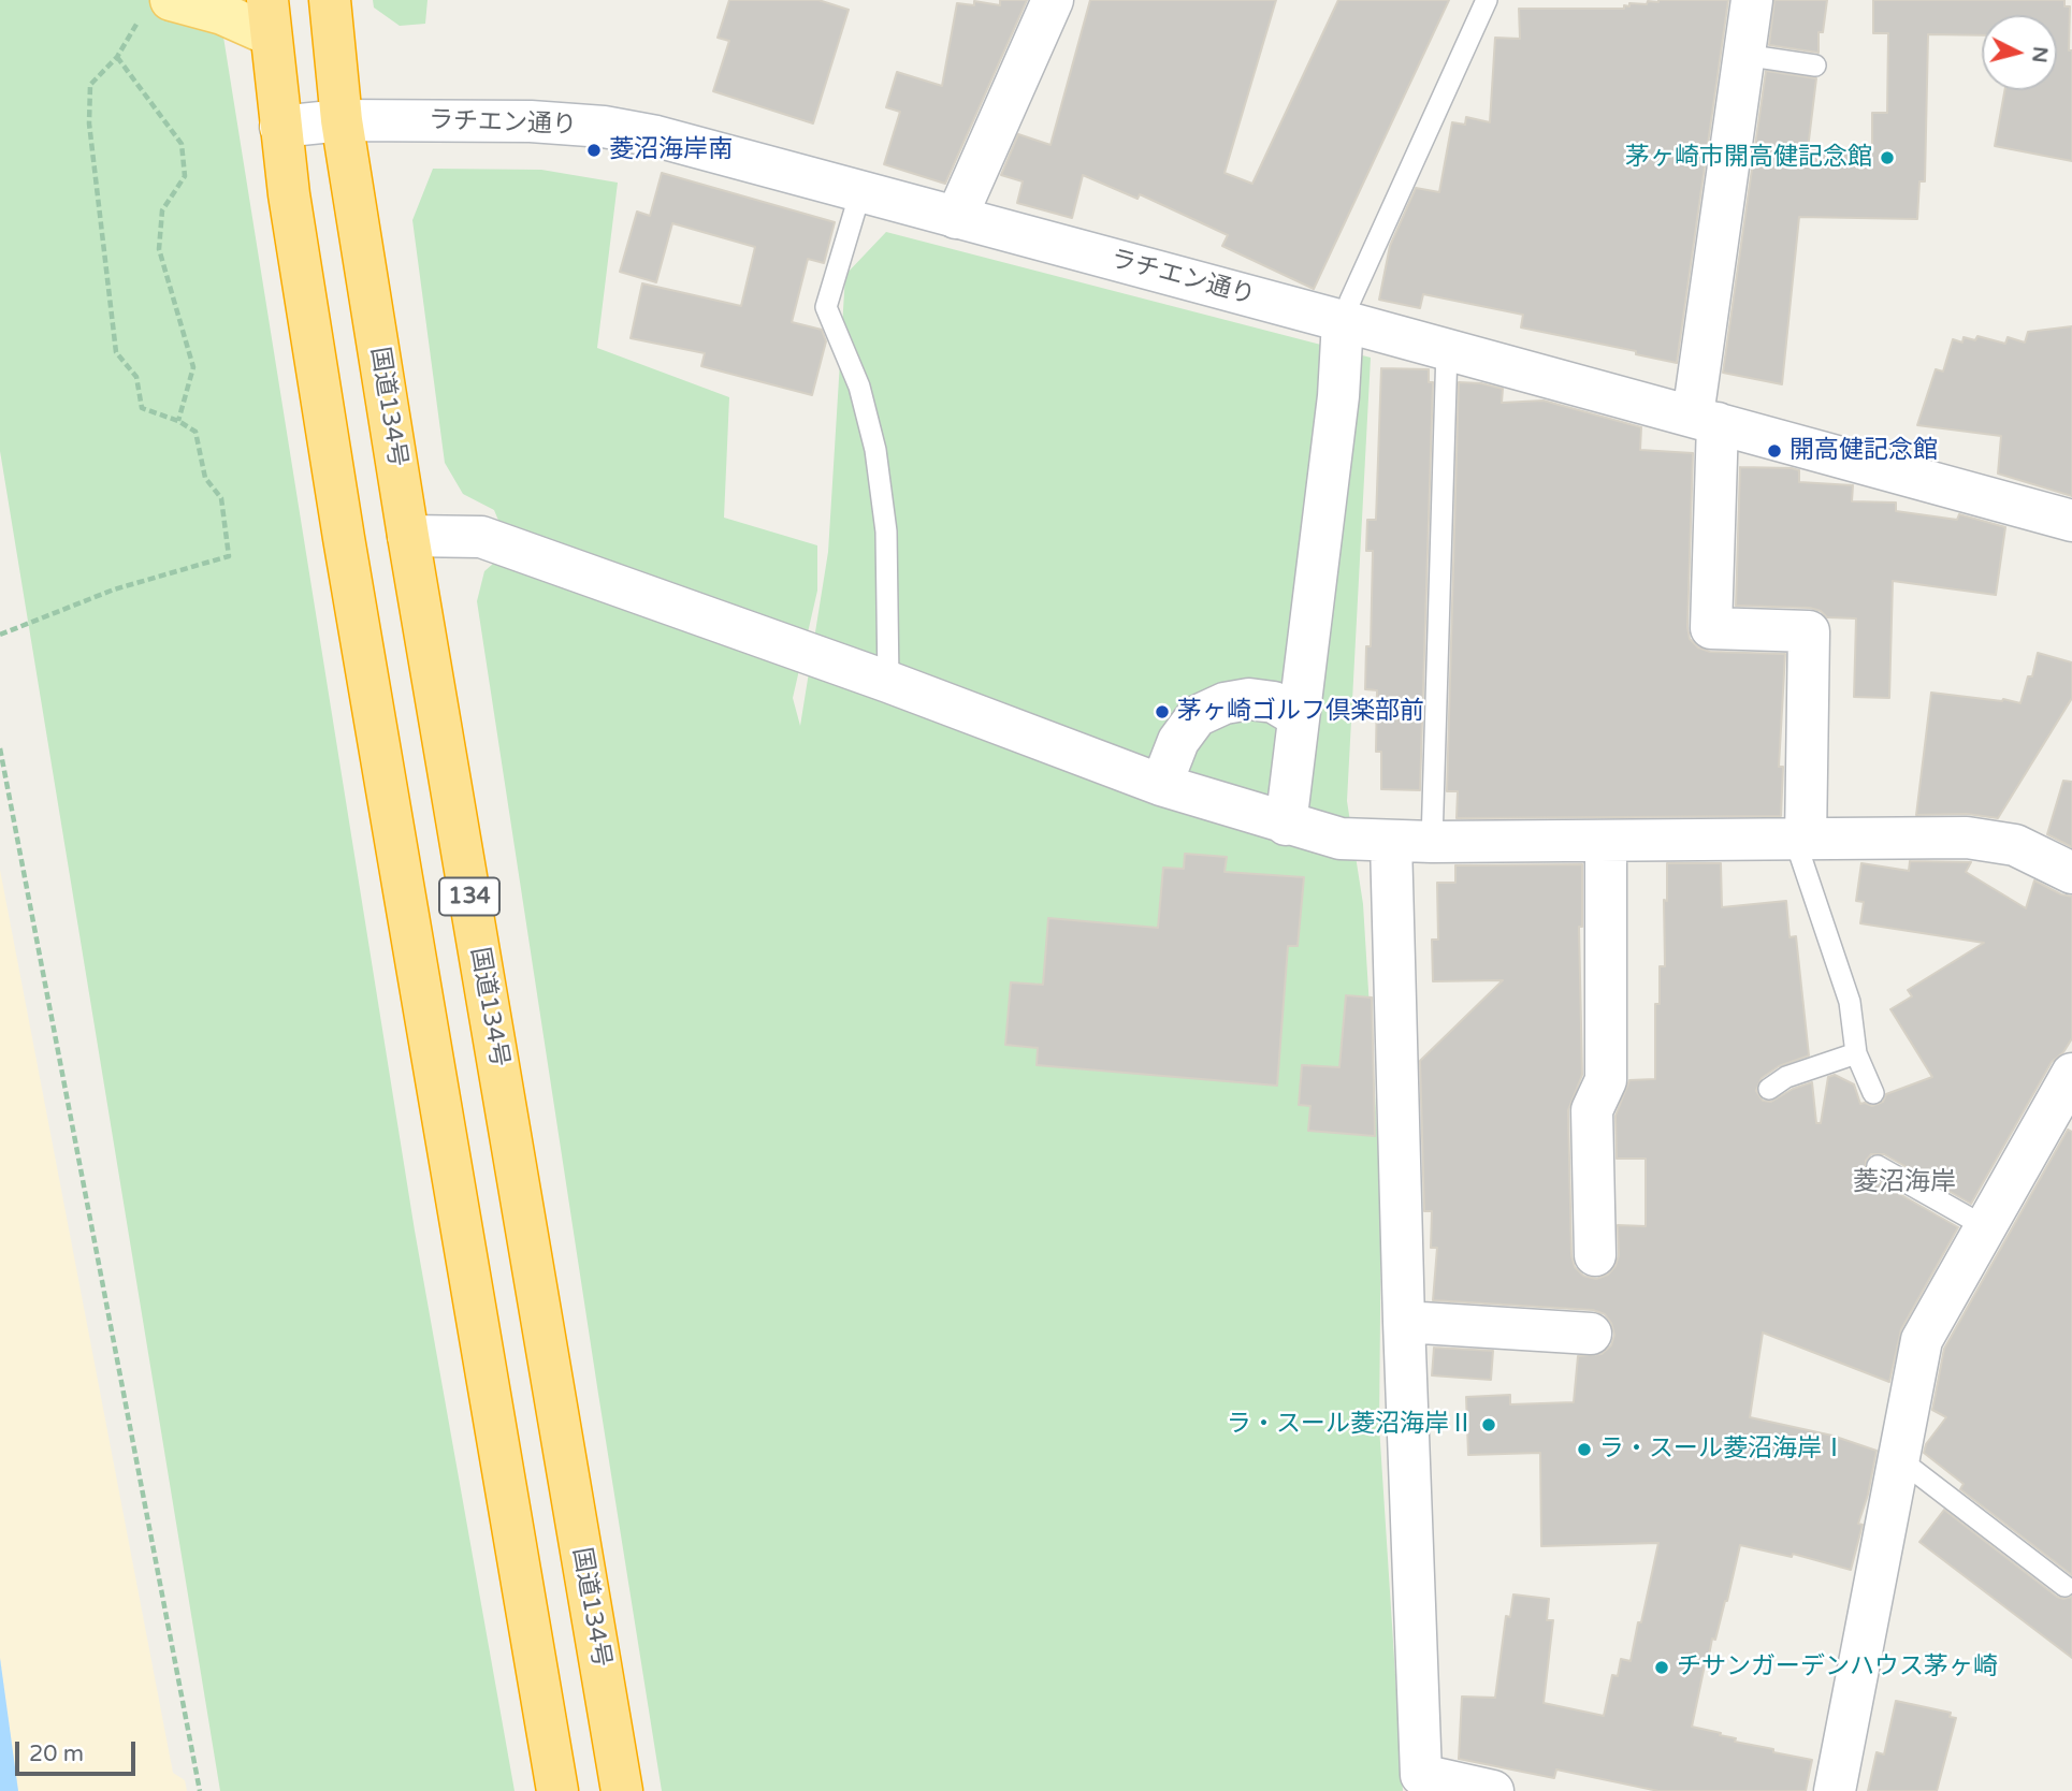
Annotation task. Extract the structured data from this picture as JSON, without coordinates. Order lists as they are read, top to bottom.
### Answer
{
  "streets": {
    "highway": ["国道134号", "134"],
    "street": ["ラチエン通り"]
  },
  "crossings": [
    ["ラチエン通り", "国道134号"],
    ["ラチエン通り", "134"]
  ],
  "districts": ["菱沼海岸"],
  "places": [
    "菱沼海岸南",
    "茅ヶ崎市開高健記念館",
    "開高健記念館",
    "茅ヶ崎ゴルフ倶楽部前",
    "ラ・スール菱沼海岸Ⅱ",
    "ラ・スール菱沼海岸Ⅰ",
    "チサンガーデンハウス茅ヶ崎"
  ],
  "scale_bar": "20 m",
  "north": "right"
}
